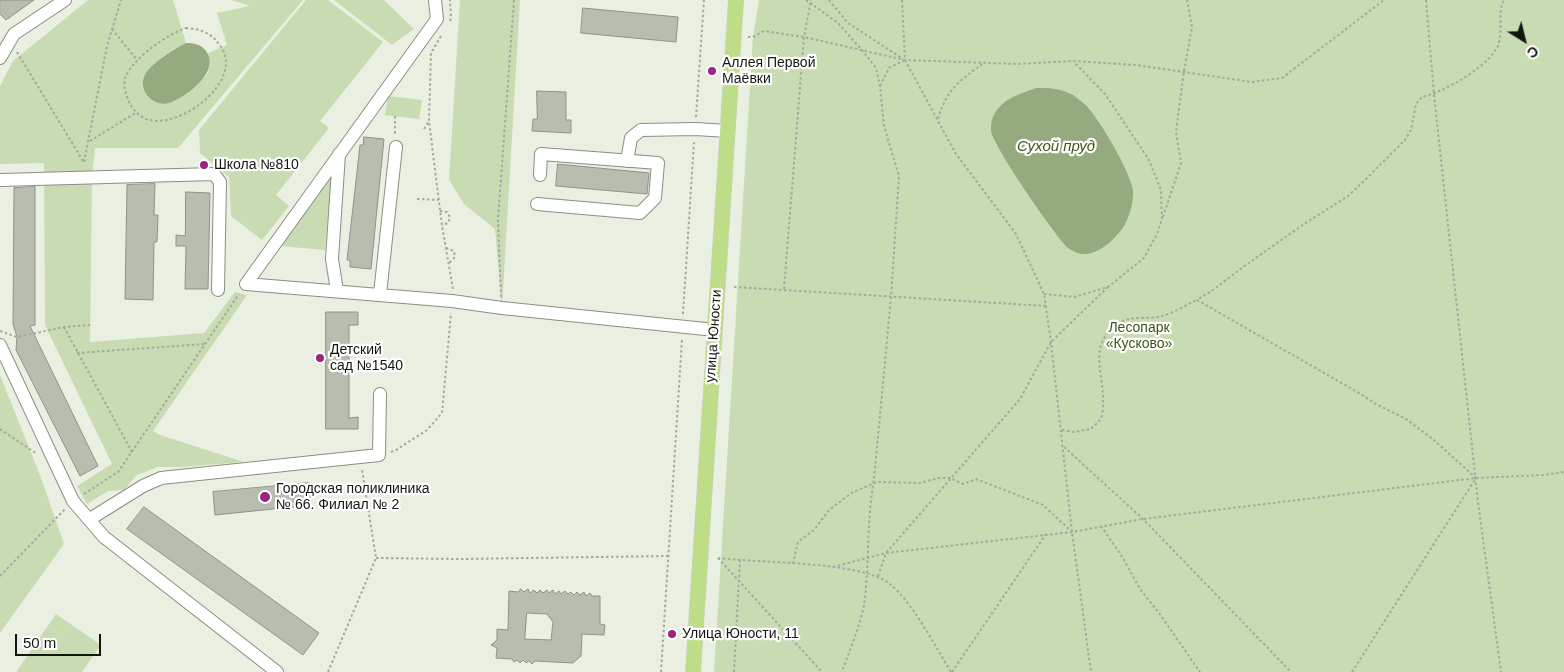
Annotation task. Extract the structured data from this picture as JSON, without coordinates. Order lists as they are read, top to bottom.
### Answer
{
  "streets": {
    "main road": ["улица Юности"]
  },
  "water": ["Сухой пруд"],
  "parks": ["Лесопарк «Кусково»"],
  "places": [
    "Аллея Первой Маёвки",
    "Школа №810",
    "Детский сад №1540",
    "Городская поликлиника № 66. Филиал № 2",
    "Улица Юности, 11"
  ],
  "scale_bar": "50 m",
  "north": "bottom right"
}
